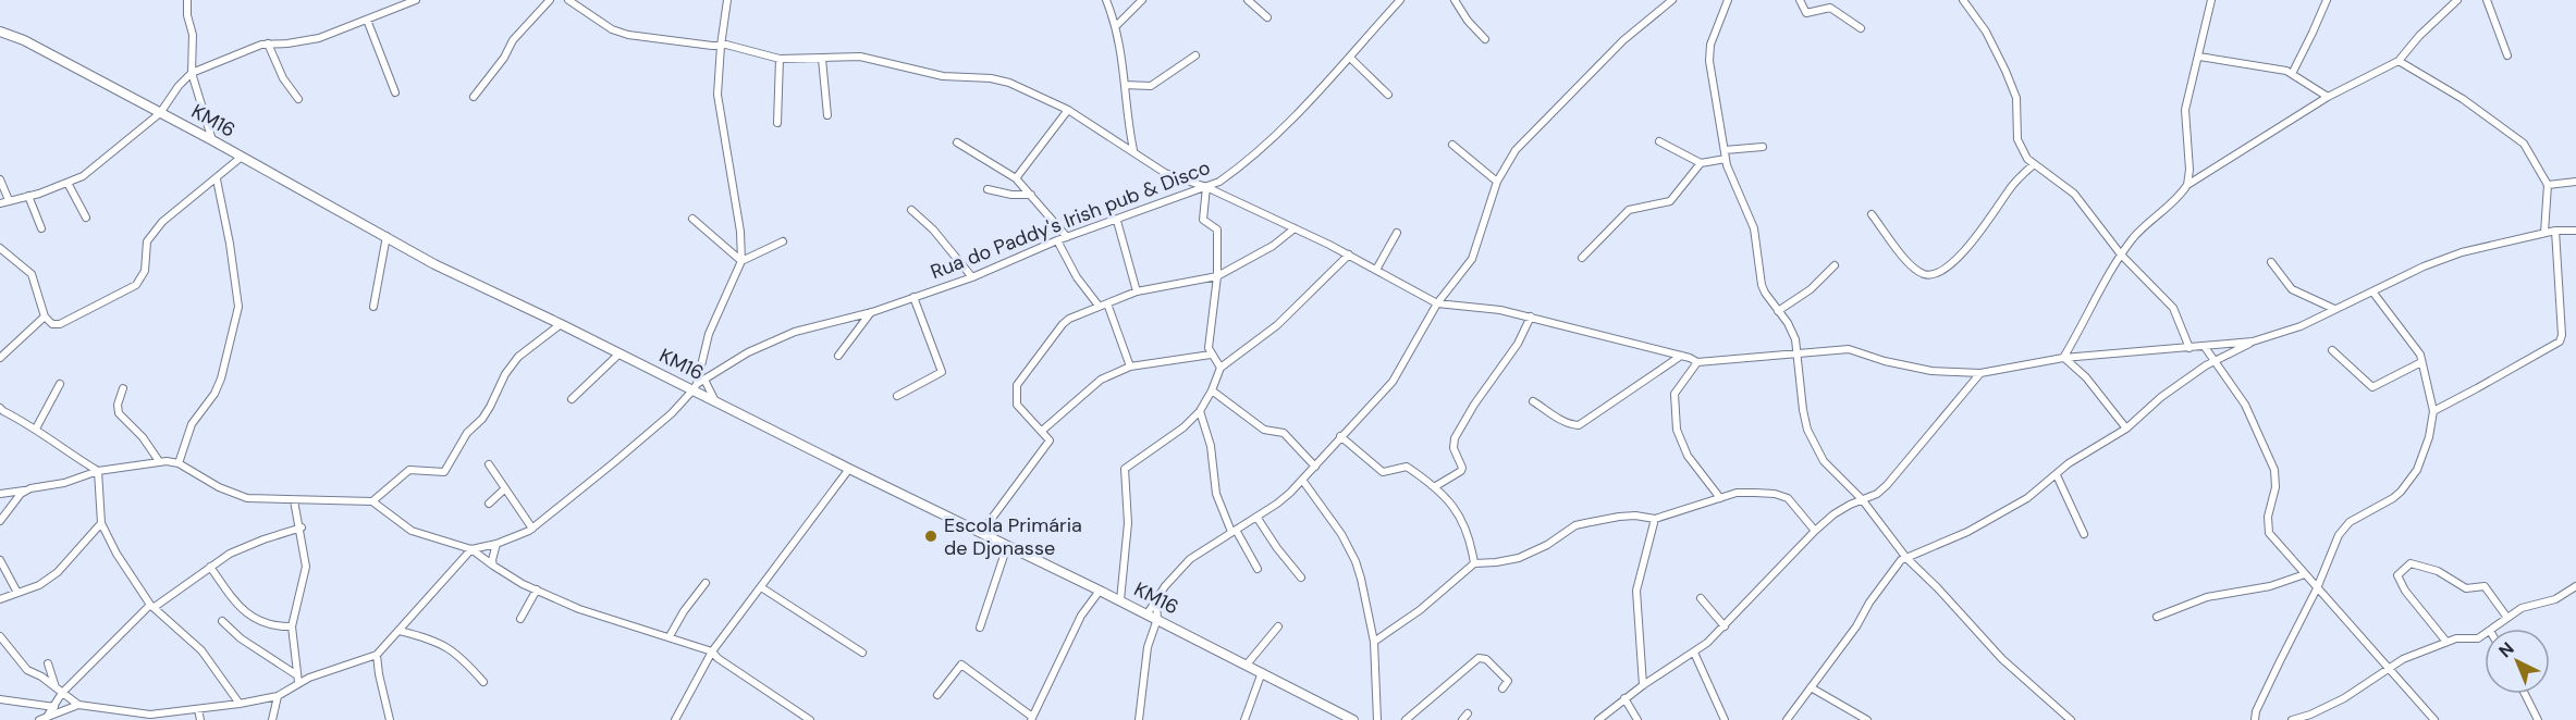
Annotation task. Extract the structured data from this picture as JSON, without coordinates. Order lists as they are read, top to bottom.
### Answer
{
  "streets": {
    "street": ["KM16", "Rua do Paddy's Irish pub & Disco"]
  },
  "crossings": [
    ["KM16", "Rua do Paddy's Irish pub & Disco"]
  ],
  "places": ["Escola Primária de Djonasse"],
  "north": "top left"
}
